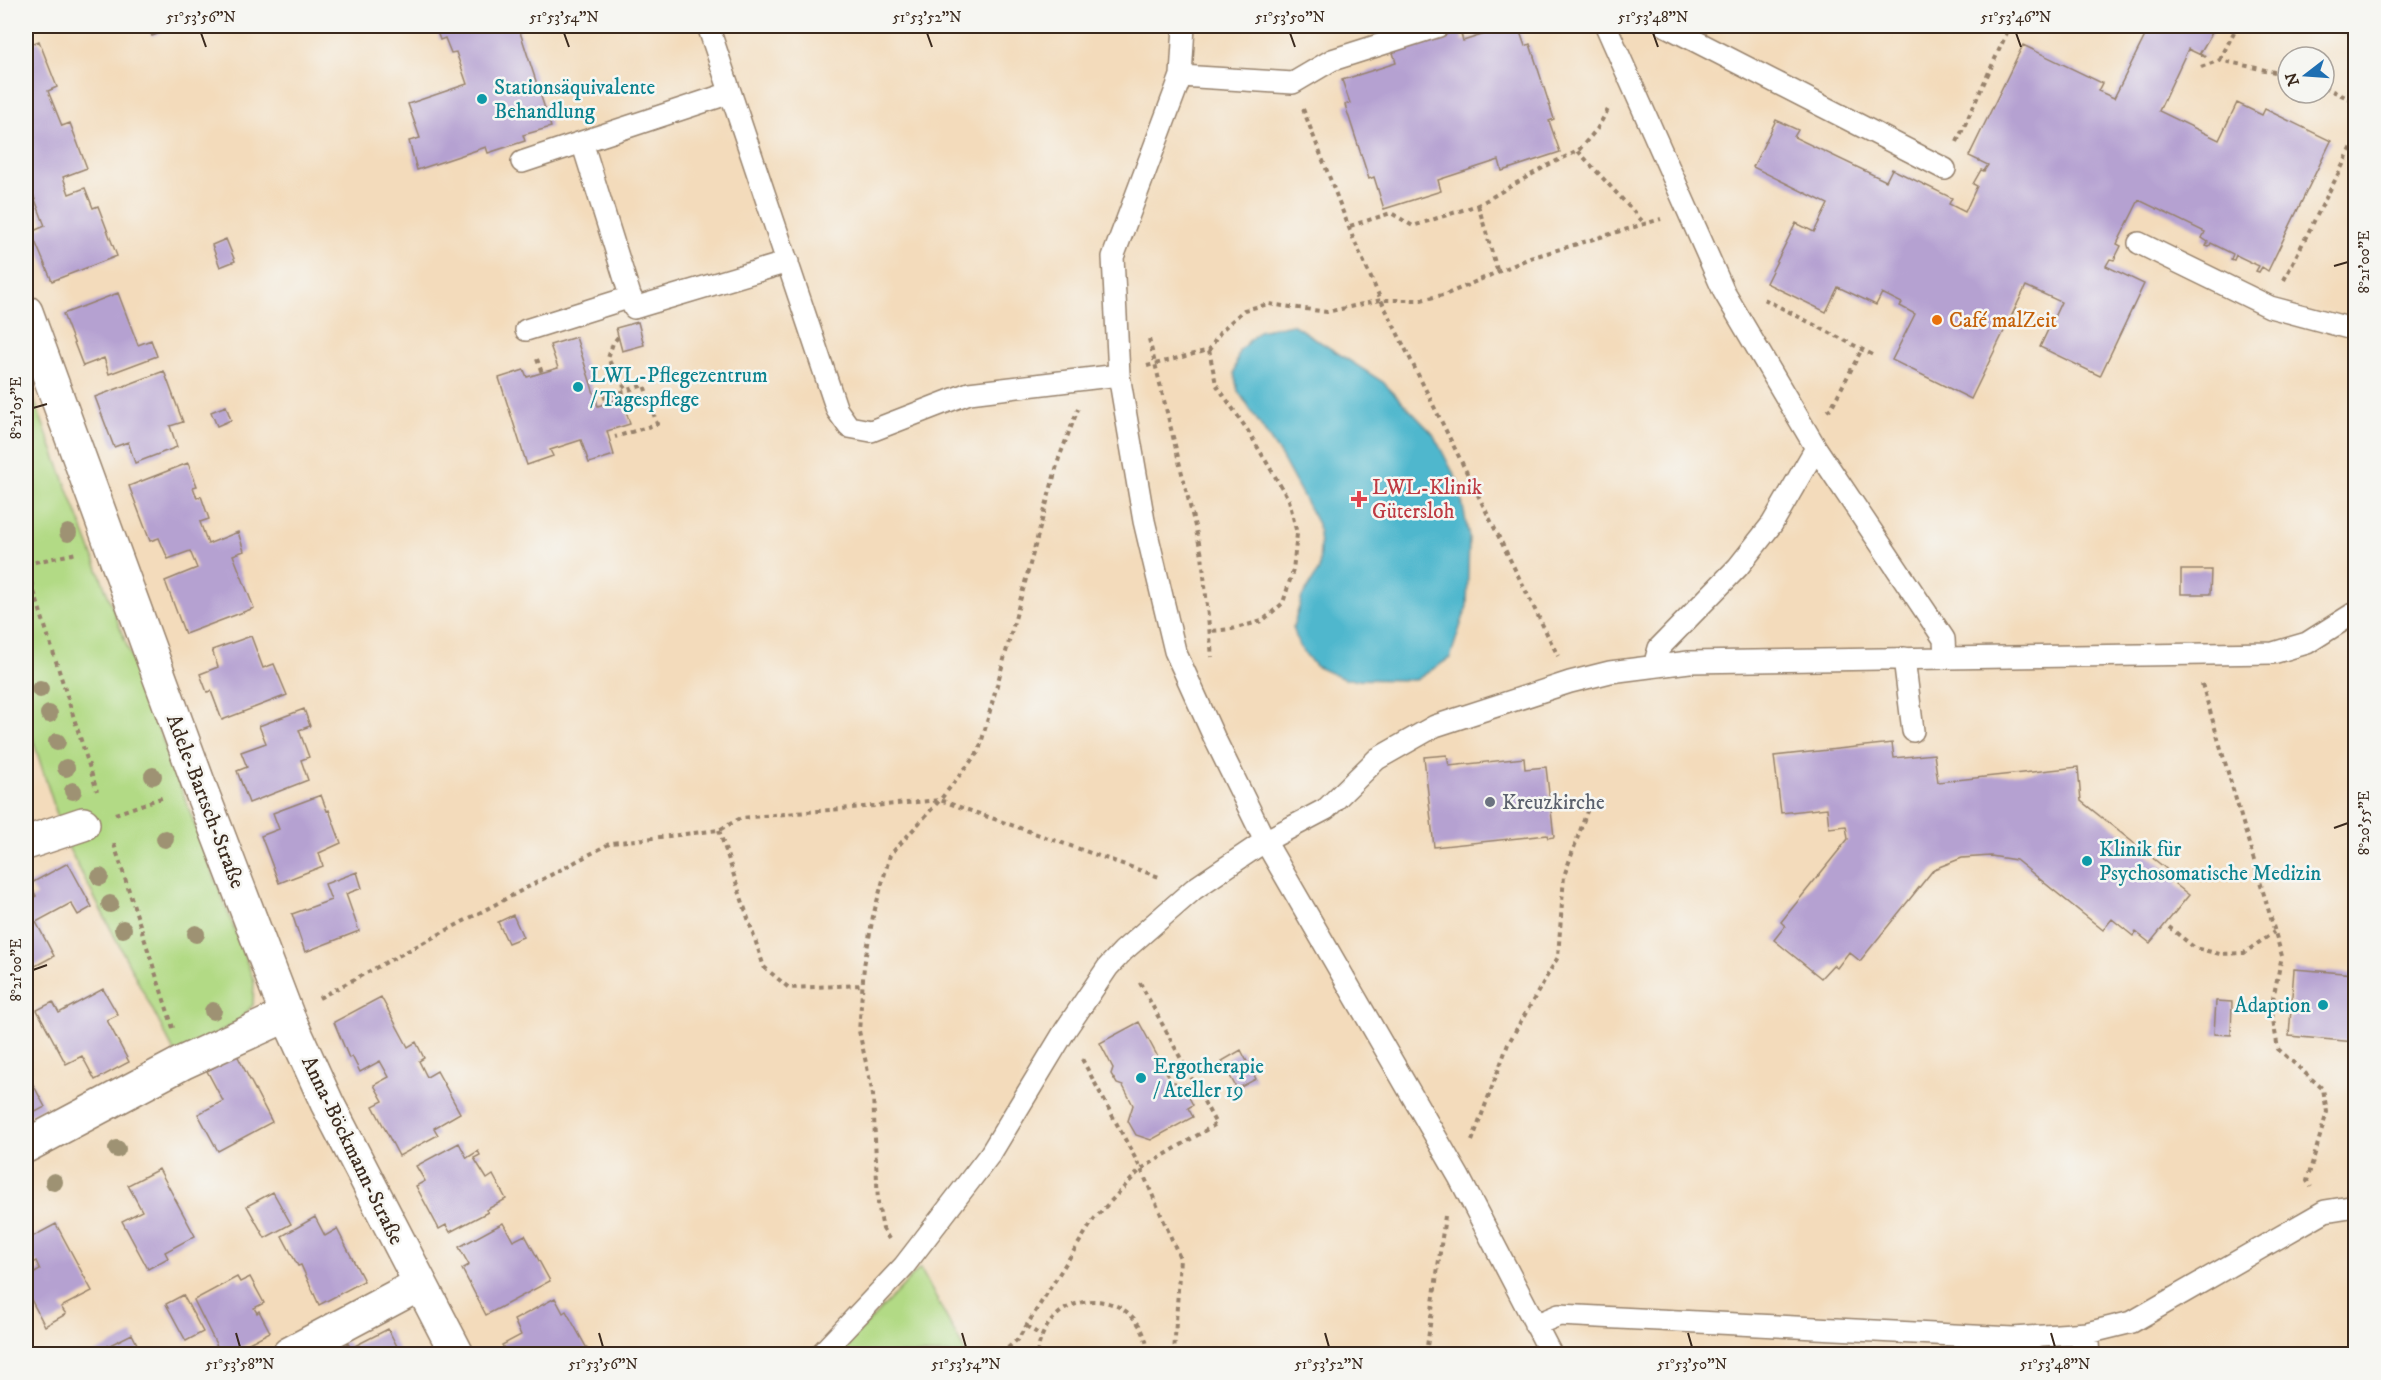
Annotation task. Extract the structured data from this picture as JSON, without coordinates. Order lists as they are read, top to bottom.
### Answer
{
  "streets": {
    "street": ["Adele-Bartsch-Straße", "Anna-Böckmann-Straße"]
  },
  "crossings": [
    ["Adele-Bartsch-Straße", "Anna-Böckmann-Straße"]
  ],
  "places": {
    "other": [
      "Stationsäquivalente Behandlung",
      "Café malZeit",
      "LWL-Pflegezentrum / Tagespflege",
      "Kreuzkirche",
      "Klinik für Psychosomatische Medizin",
      "Adaption",
      "Ergotherapie / Ateller 19"
    ],
    "health": ["LWL-Klinik Gütersloh"]
  },
  "north": "left",
  "coordinates": [
    "51°53'56\"N",
    "51°53'54\"N",
    "51°53'52\"N",
    "51°53'50\"N",
    "51°53'48\"N",
    "51°53'46\"N",
    "8°21'00\"E",
    "8°21'05\"E",
    "8°20'55\"E",
    "51°53'58\"N"
  ]
}
